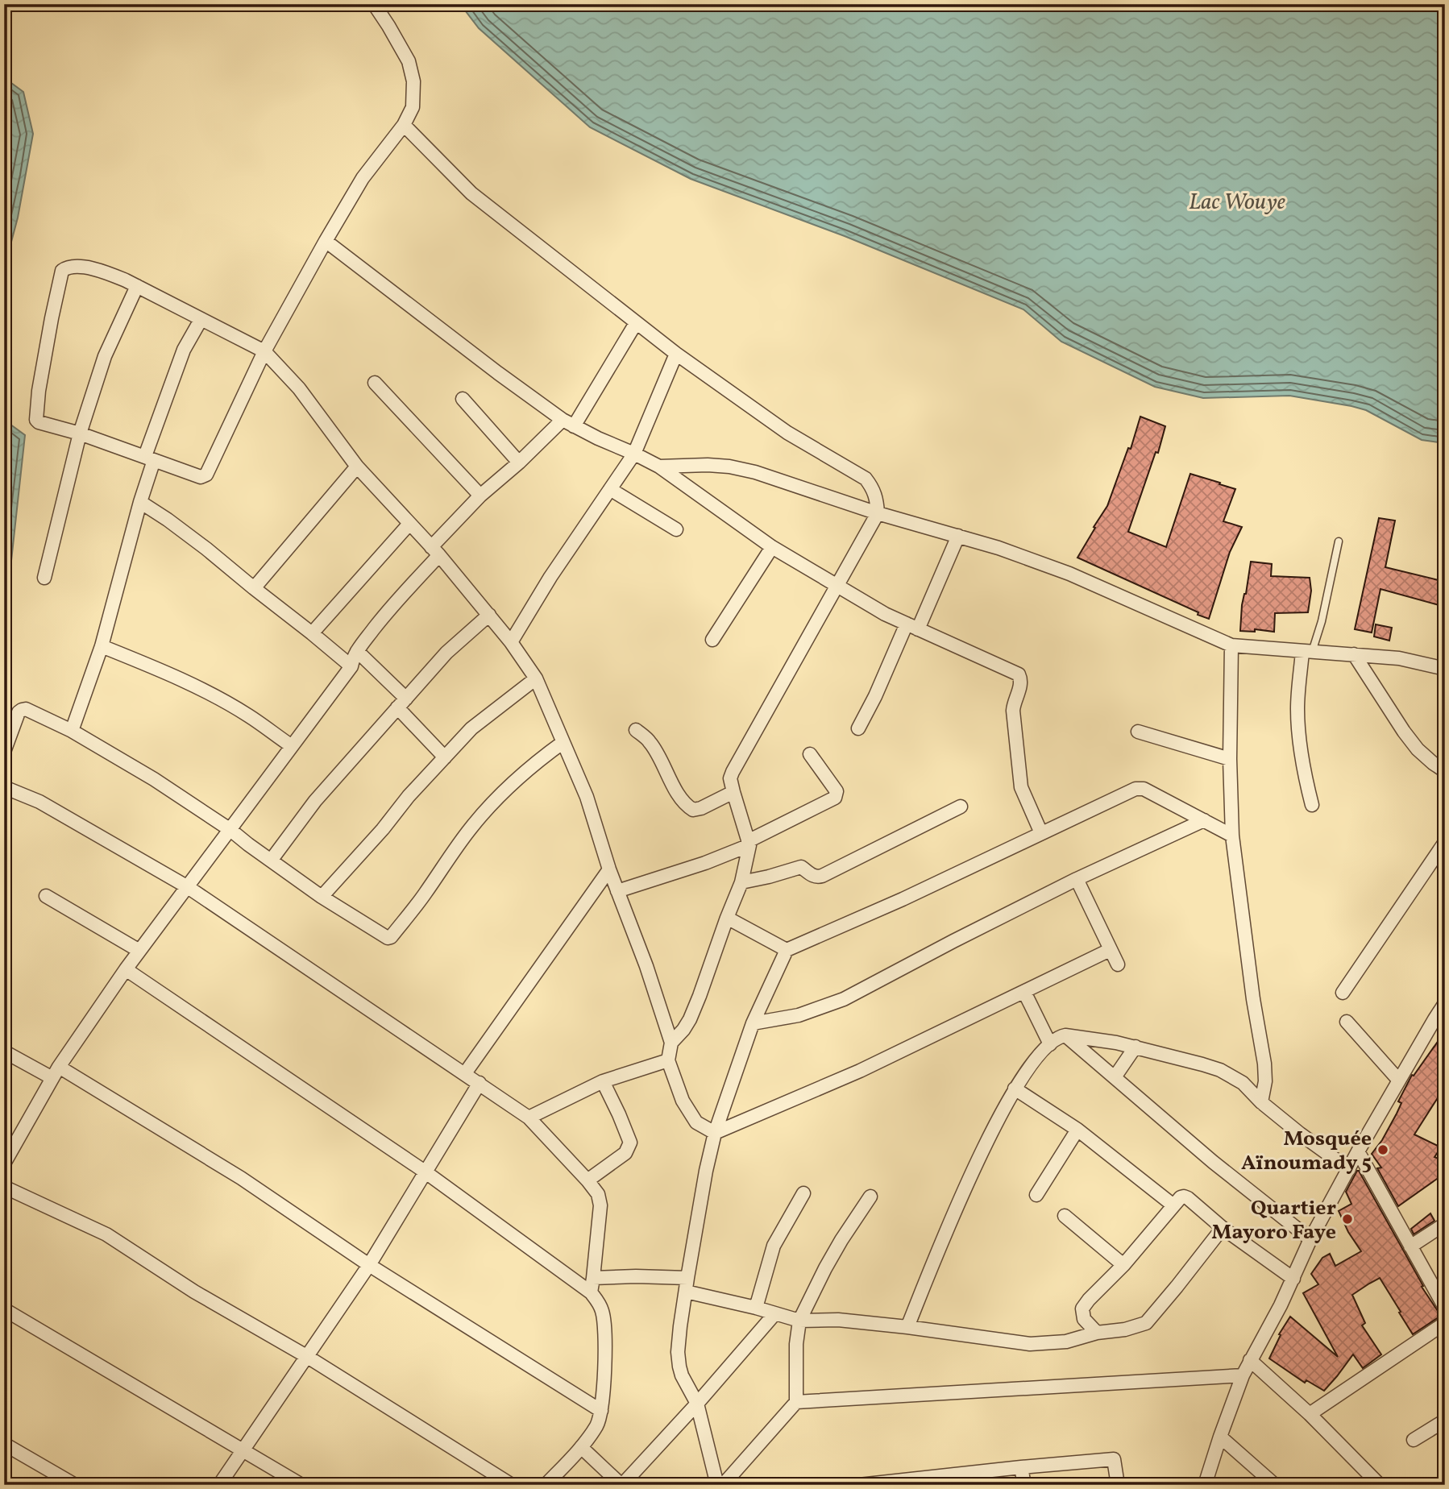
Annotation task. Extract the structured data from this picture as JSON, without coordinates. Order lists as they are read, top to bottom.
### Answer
{
  "water": ["Lac Wouye"],
  "places": ["Mosquée Aïnoumady 5", "Quartier Mayoro Faye"]
}
